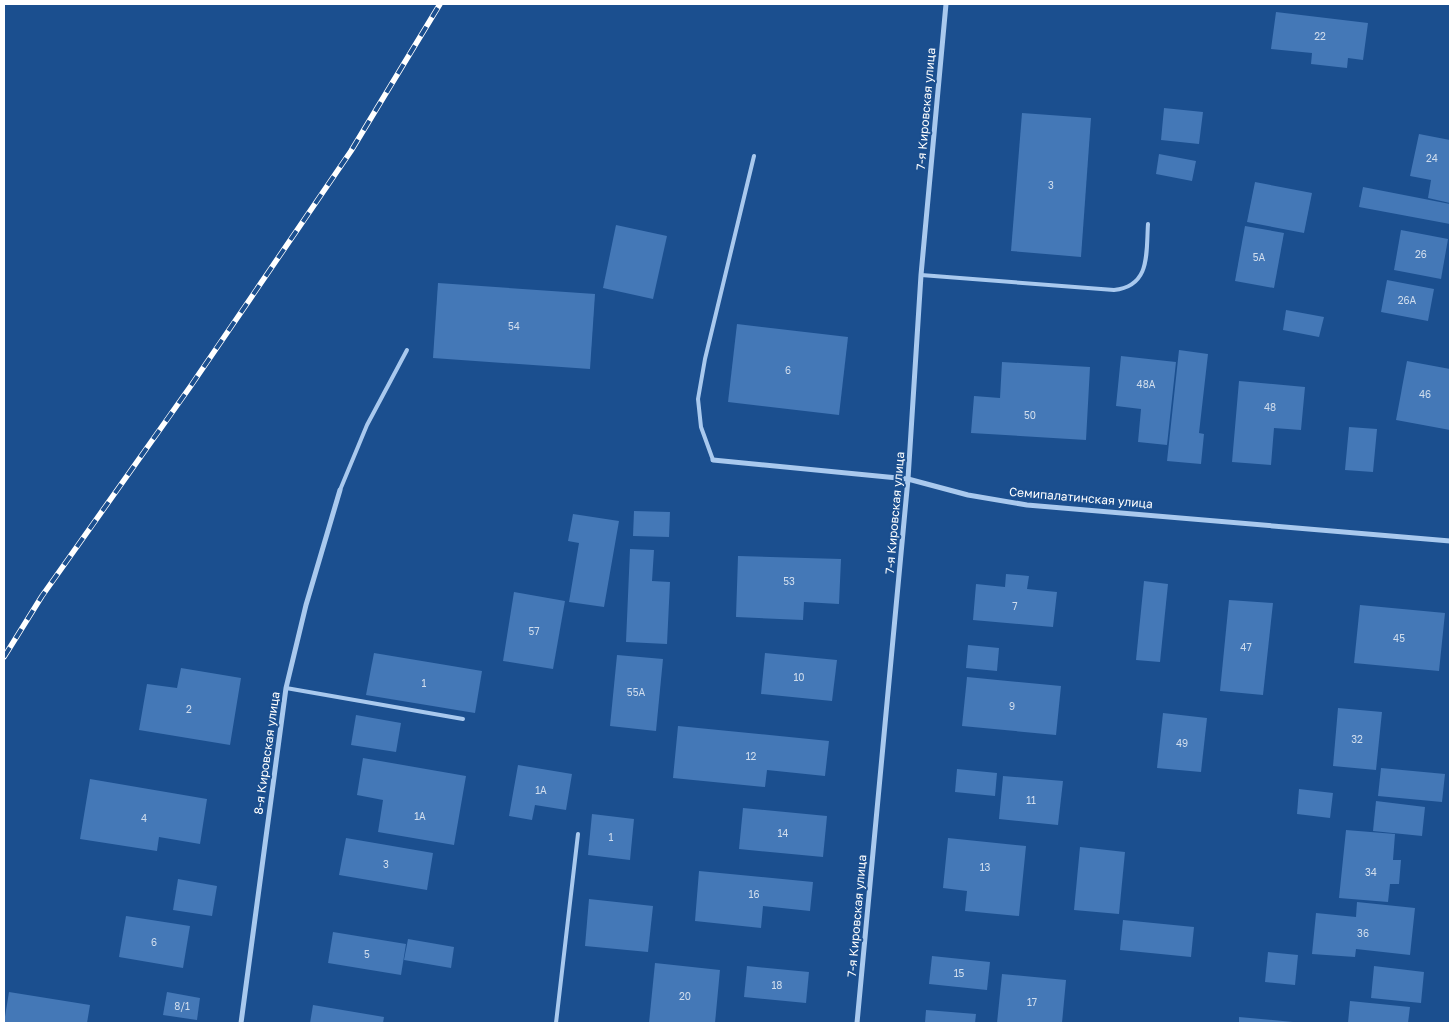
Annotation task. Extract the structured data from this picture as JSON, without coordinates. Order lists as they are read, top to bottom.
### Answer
{
  "streets": {
    "street": ["7-я Кировская улица", "Семипалатинская улица", "8-я Кировская улица"]
  },
  "crossings": [
    ["7-я Кировская улица", "Семипалатинская улица"]
  ],
  "house_numbers": [
    "22",
    "24",
    "3",
    "26",
    "5А",
    "26А",
    "54",
    "6",
    "48А",
    "46",
    "48",
    "50",
    "53",
    "7",
    "57",
    "45",
    "47",
    "10",
    "1",
    "55А",
    "9",
    "2",
    "32",
    "49",
    "12",
    "1А",
    "11",
    "1А",
    "4",
    "14",
    "1",
    "3",
    "13",
    "34",
    "16",
    "36",
    "6",
    "5",
    "15",
    "18",
    "20",
    "17",
    "8/1"
  ]
}
